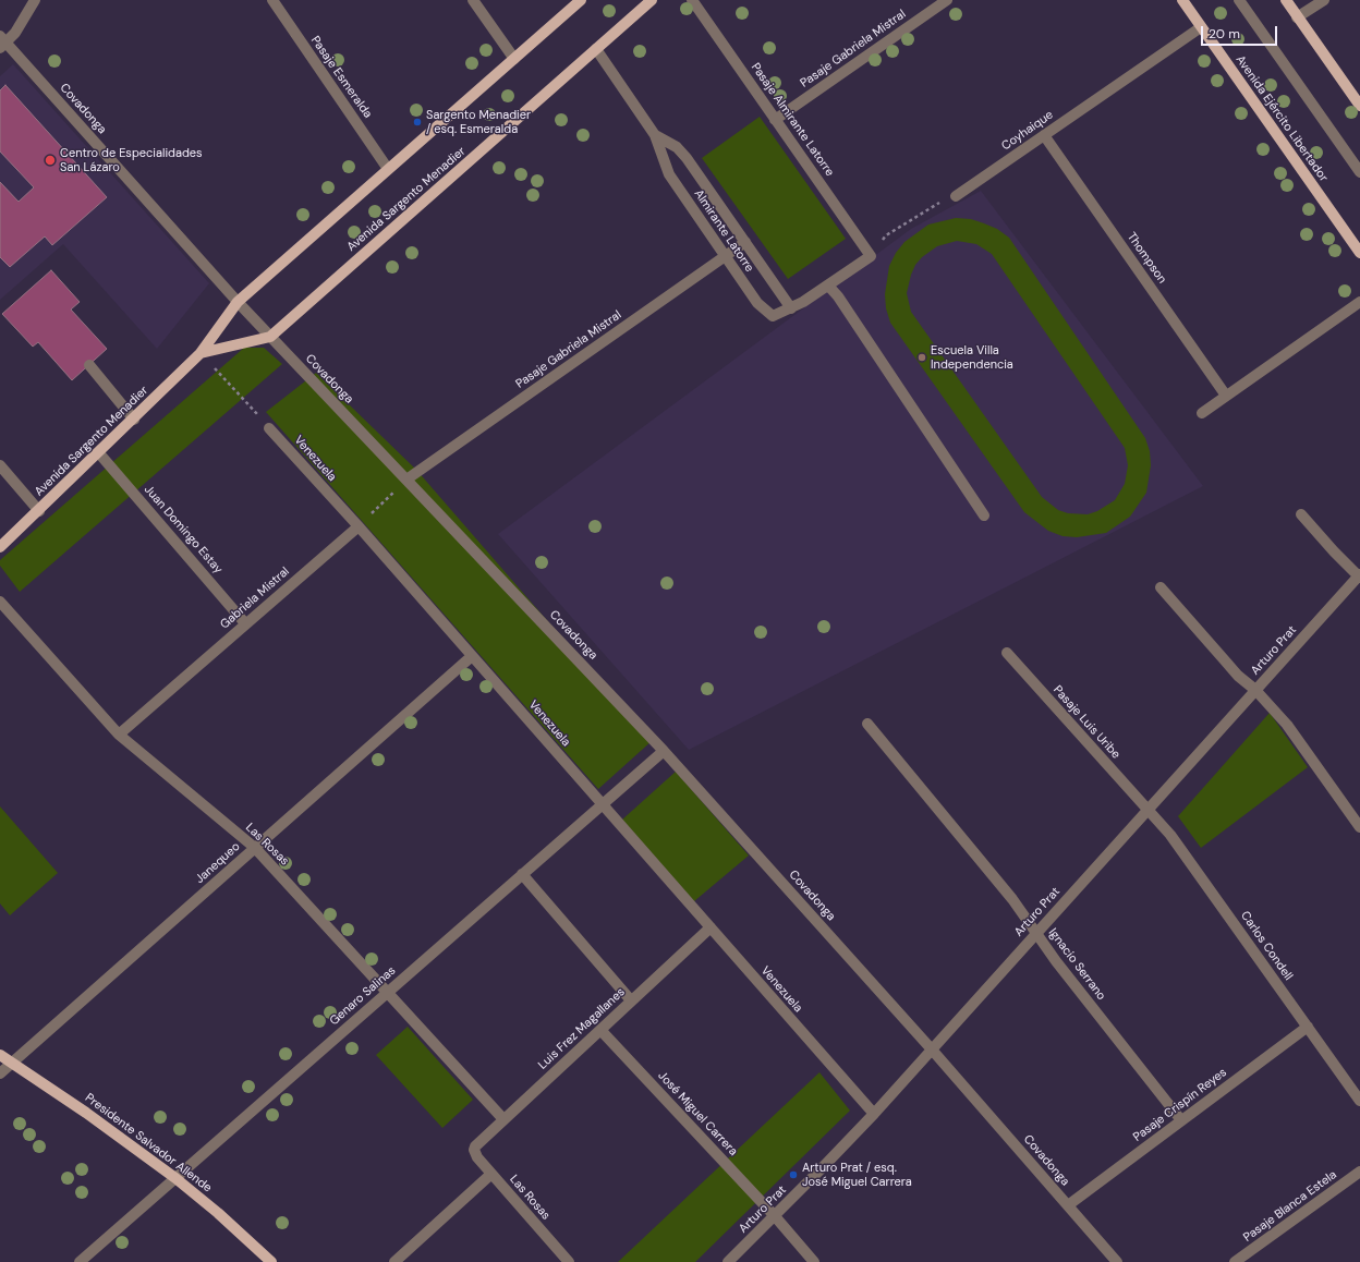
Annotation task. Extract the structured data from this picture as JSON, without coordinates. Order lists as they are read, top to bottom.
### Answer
{
  "streets": {
    "main road": ["Avenida Ejército Libertador", "Avenida Sargento Menadier", "Presidente Salvador Allende"],
    "street": [
      "Pasaje Gabriela Mistral",
      "Pasaje Esmeralda",
      "Covadonga",
      "Pasaje Almirante Latorre",
      "Coyhaique",
      "Almirante Latorre",
      "Thompson",
      "Venezuela",
      "Juan Domingo Estay",
      "Gabriela Mistral",
      "Arturo Prat",
      "Pasaje Luis Uribe",
      "Las Rosas",
      "Janequeo",
      "Carlos Condell",
      "Ignacio Serrano",
      "Genaro Salinas",
      "Luis Frez Magallanes",
      "Pasaje Crispín Reyes",
      "José Miguel Carrera",
      "Pasaje Blanca Estela"
    ]
  },
  "crossings": [
    ["Pasaje Gabriela Mistral", "Covadonga"],
    ["Pasaje Gabriela Mistral", "Pasaje Almirante Latorre"],
    ["Pasaje Gabriela Mistral", "Almirante Latorre"],
    ["Pasaje Esmeralda", "Avenida Sargento Menadier"],
    ["Covadonga", "Avenida Sargento Menadier"],
    ["Covadonga", "Arturo Prat"],
    ["Covadonga", "Genaro Salinas"],
    ["Covadonga", "Pasaje Crispín Reyes"],
    ["Avenida Ejército Libertador", "Coyhaique"],
    ["Pasaje Almirante Latorre", "Almirante Latorre"],
    ["Coyhaique", "Thompson"],
    ["Avenida Sargento Menadier", "Almirante Latorre"],
    ["Avenida Sargento Menadier", "Juan Domingo Estay"],
    ["Venezuela", "Gabriela Mistral"],
    ["Venezuela", "Arturo Prat"],
    ["Venezuela", "Janequeo"],
    ["Venezuela", "Genaro Salinas"],
    ["Venezuela", "Luis Frez Magallanes"],
    ["Juan Domingo Estay", "Gabriela Mistral"],
    ["Gabriela Mistral", "Las Rosas"],
    ["Arturo Prat", "Pasaje Luis Uribe"],
    ["Arturo Prat", "Carlos Condell"],
    ["Arturo Prat", "Ignacio Serrano"],
    ["Arturo Prat", "José Miguel Carrera"],
    ["Pasaje Luis Uribe", "Carlos Condell"],
    ["Las Rosas", "Janequeo"],
    ["Las Rosas", "Genaro Salinas"],
    ["Las Rosas", "Luis Frez Magallanes"],
    ["Janequeo", "Presidente Salvador Allende"],
    ["Carlos Condell", "Pasaje Crispín Reyes"],
    ["Ignacio Serrano", "Pasaje Crispín Reyes"],
    ["Genaro Salinas", "Presidente Salvador Allende"],
    ["Luis Frez Magallanes", "José Miguel Carrera"]
  ],
  "places": [
    "Sargento Menadier / esq. Esmeralda",
    "Centro de Especialidades San Lázaro",
    "Escuela Villa Independencia",
    "Arturo Prat / esq. José Miguel Carrera"
  ],
  "scale_bar": "20 m"
}
